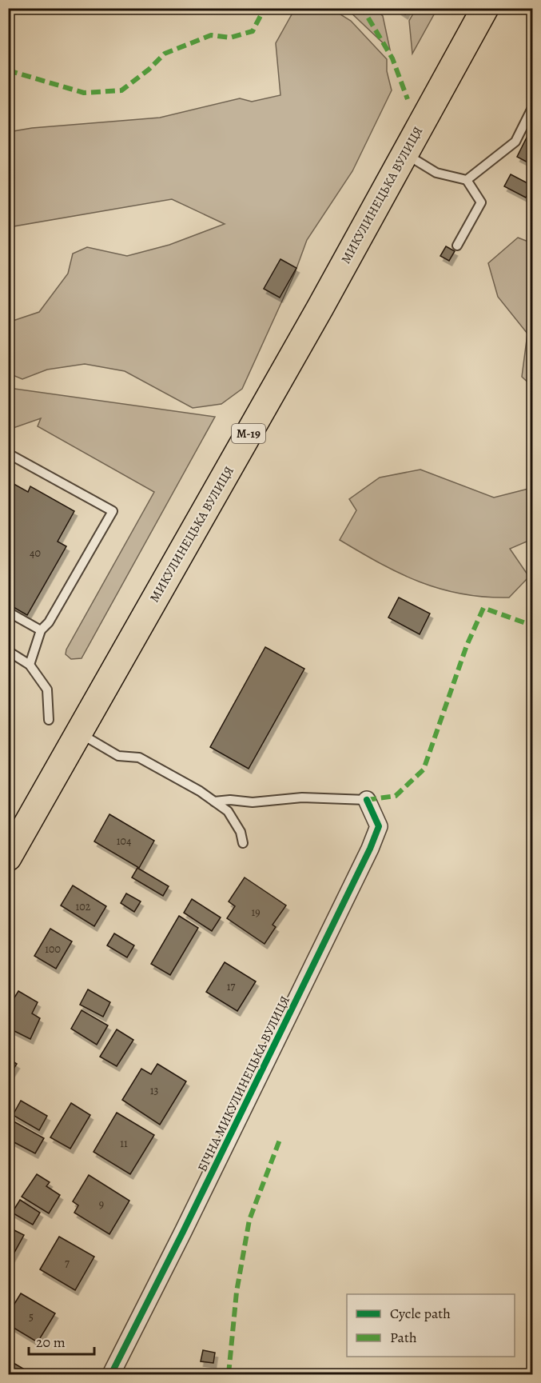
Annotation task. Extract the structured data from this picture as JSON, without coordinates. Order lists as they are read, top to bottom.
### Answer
{
  "streets": {
    "highway": ["МИКУЛИНЕЦЬКА ВУЛИЦЯ", "М-19"],
    "street": ["БІЧНА МИКУЛИНЕЦЬКА ВУЛИЦЯ"]
  },
  "house_numbers": [
    "40",
    "104",
    "102",
    "19",
    "100",
    "17",
    "13",
    "11",
    "9",
    "7",
    "5"
  ],
  "legend": ["Cycle path", "Path"],
  "scale_bar": "20 m"
}
